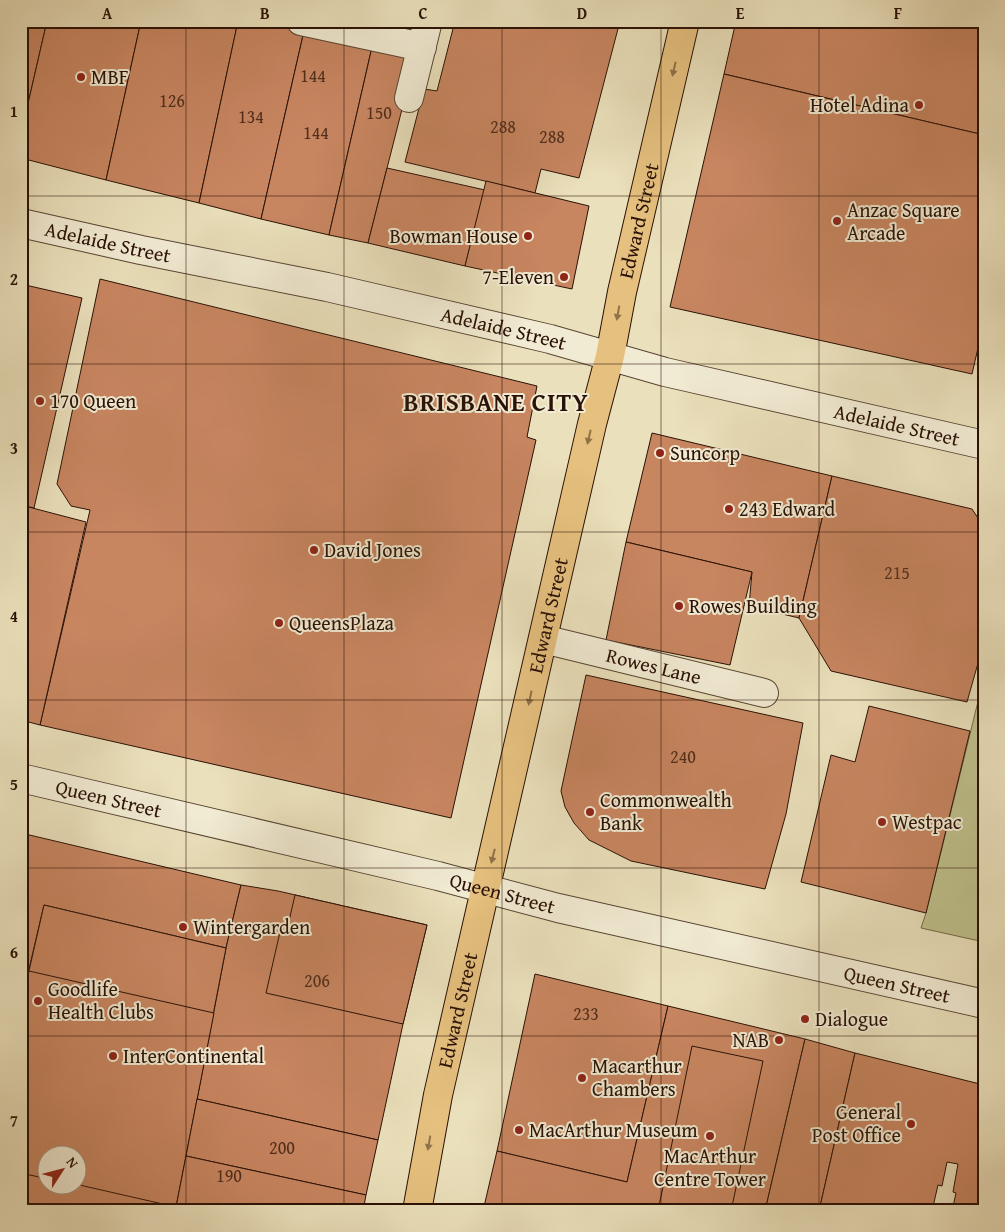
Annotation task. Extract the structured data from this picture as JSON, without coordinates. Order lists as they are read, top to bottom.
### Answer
{
  "streets": {
    "main road": ["Edward Street"],
    "street": ["Adelaide Street", "Rowes Lane", "Queen Street"]
  },
  "crossings": [
    ["Edward Street", "Adelaide Street"],
    ["Edward Street", "Rowes Lane"],
    ["Edward Street", "Queen Street"]
  ],
  "one_way": ["Edward Street"],
  "districts": ["BRISBANE CITY"],
  "places": [
    "MBF",
    "Hotel Adina",
    "Anzac Square Arcade",
    "Bowman House",
    "7-Eleven",
    "170 Queen",
    "Suncorp",
    "243 Edward",
    "David Jones",
    "Rowes Building",
    "QueensPlaza",
    "Commonwealth Bank",
    "Westpac",
    "Wintergarden",
    "Goodlife Health Clubs",
    "Dialogue",
    "NAB",
    "InterContinental",
    "Macarthur Chambers",
    "General Post Office",
    "MacArthur Museum",
    "MacArthur Centre Tower"
  ],
  "house_numbers": [
    "144",
    "126",
    "150",
    "134",
    "288",
    "144",
    "288",
    "215",
    "240",
    "206",
    "233",
    "200",
    "190"
  ],
  "north": "top right",
  "grid": {
    "columns": [
      "A",
      "B",
      "C",
      "D",
      "E",
      "F"
    ],
    "rows": [
      "1",
      "2",
      "3",
      "4",
      "5",
      "6",
      "7"
    ]
  }
}
